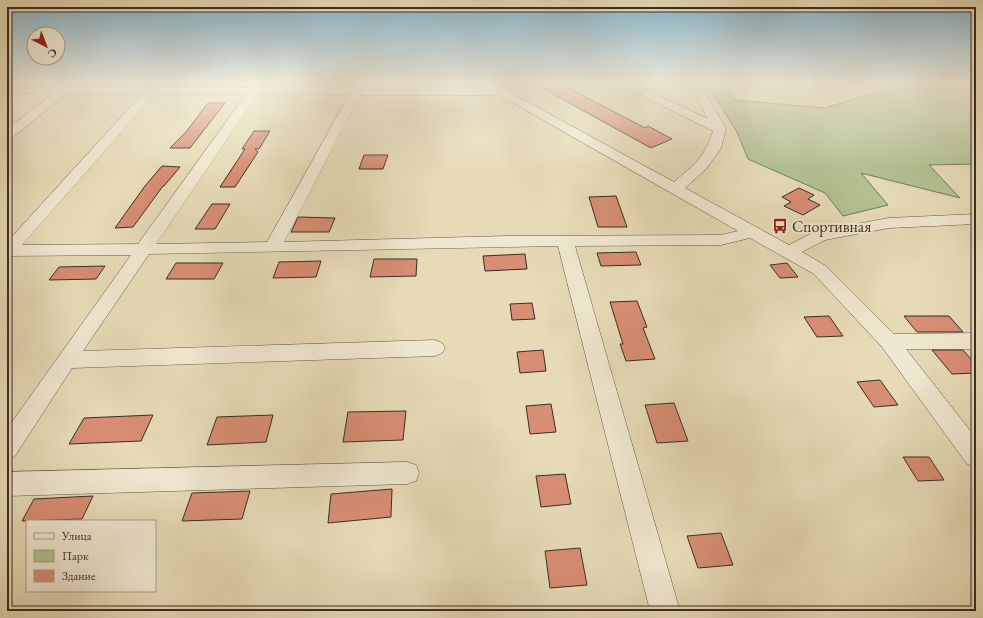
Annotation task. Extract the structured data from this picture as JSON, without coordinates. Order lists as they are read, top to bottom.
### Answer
{
  "places": {
    "bus stop": ["Спортивная"]
  },
  "legend": ["Улица", "Парк", "Здание"],
  "north": "bottom right"
}
